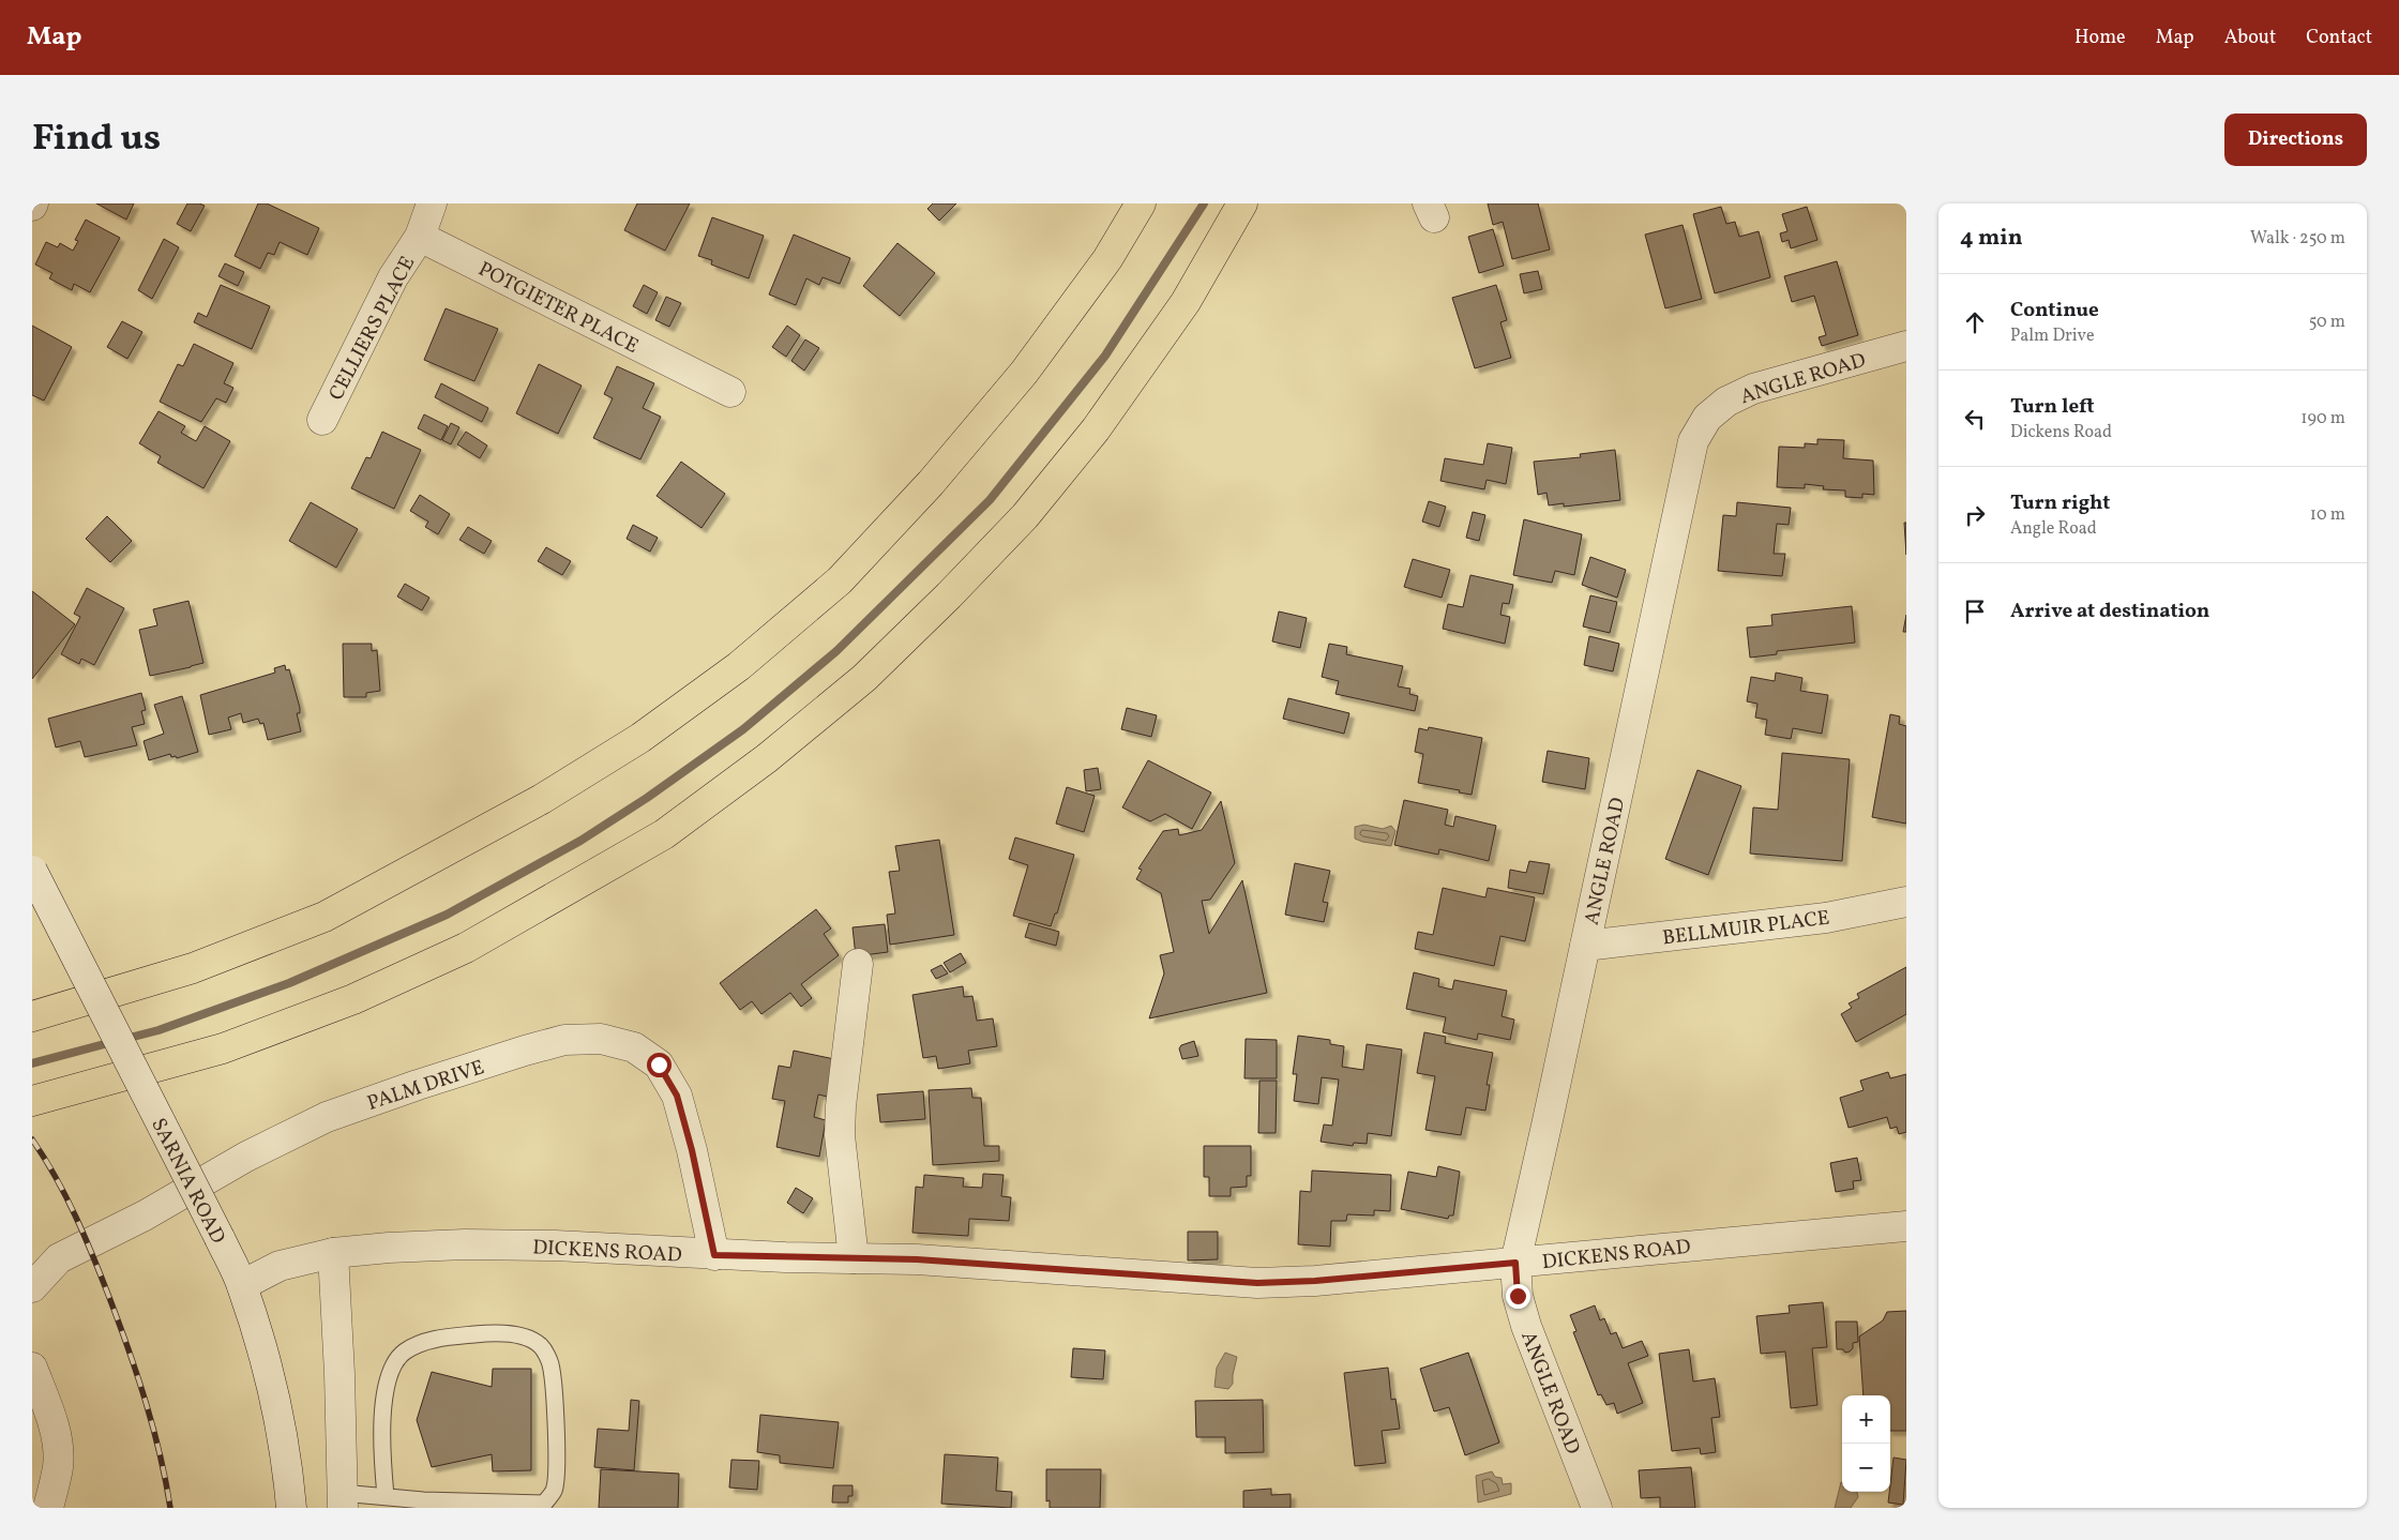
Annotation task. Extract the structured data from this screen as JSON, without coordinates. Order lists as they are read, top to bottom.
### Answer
{
  "streets": {
    "street": [
      "POTGIETER PLACE",
      "CELLIERS PLACE",
      "ANGLE ROAD",
      "BELLMUIR PLACE",
      "PALM DRIVE",
      "SARNIA ROAD",
      "DICKENS ROAD"
    ]
  },
  "crossings": [
    ["POTGIETER PLACE", "CELLIERS PLACE"],
    ["ANGLE ROAD", "BELLMUIR PLACE"],
    ["ANGLE ROAD", "DICKENS ROAD"],
    ["PALM DRIVE", "DICKENS ROAD"],
    ["SARNIA ROAD", "DICKENS ROAD"]
  ],
  "page": {
    "header": "Map",
    "nav": [
      "Home",
      "Map",
      "About",
      "Contact"
    ],
    "title": "Find us",
    "buttons": "Directions",
    "heading": ["4 min", "Walk · 250 m"],
    "list": [
      ["Continue", "Palm Drive", "50 m"],
      ["Turn left", "Dickens Road", "190 m"],
      ["Turn right", "Angle Road", "10 m"],
      "Arrive at destination"
    ],
    "map_buttons": ["+", "−"]
  }
}
